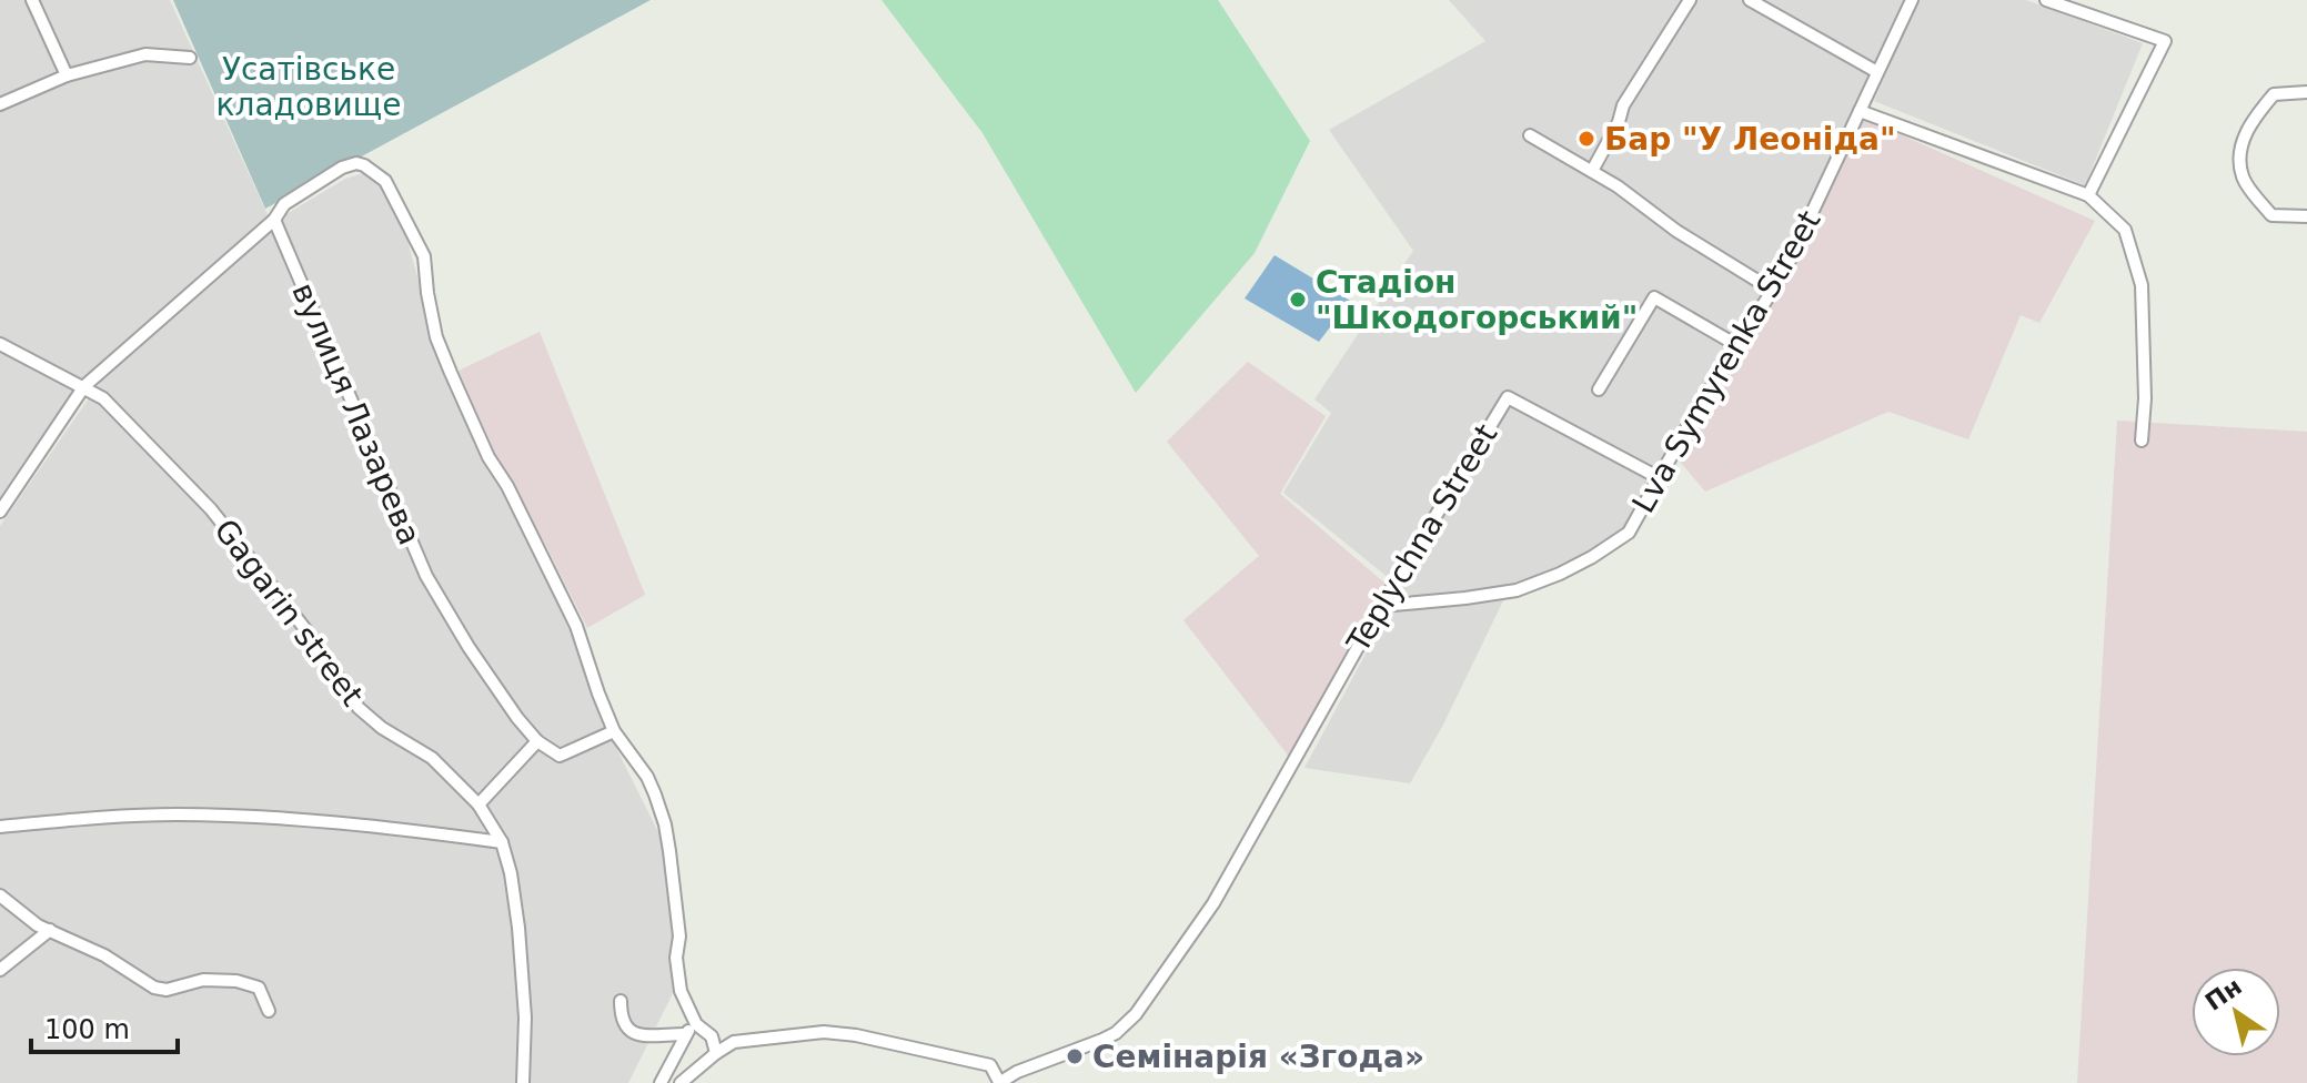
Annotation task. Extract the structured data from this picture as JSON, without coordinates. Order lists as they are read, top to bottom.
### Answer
{
  "streets": {
    "street": [
      "Lva Symyrenka Street",
      "вулиця Лазарева",
      "Teplychna Street",
      "Gagarin street"
    ]
  },
  "crossings": [
    ["Lva Symyrenka Street", "Teplychna Street"]
  ],
  "parks": ["Усатівське кладовище"],
  "places": ["Бар \"У Леоніда\"", "Стадіон \"Шкодогорський\"", "Семінарія «Згода»"],
  "scale_bar": "100 m",
  "north": "top left"
}
